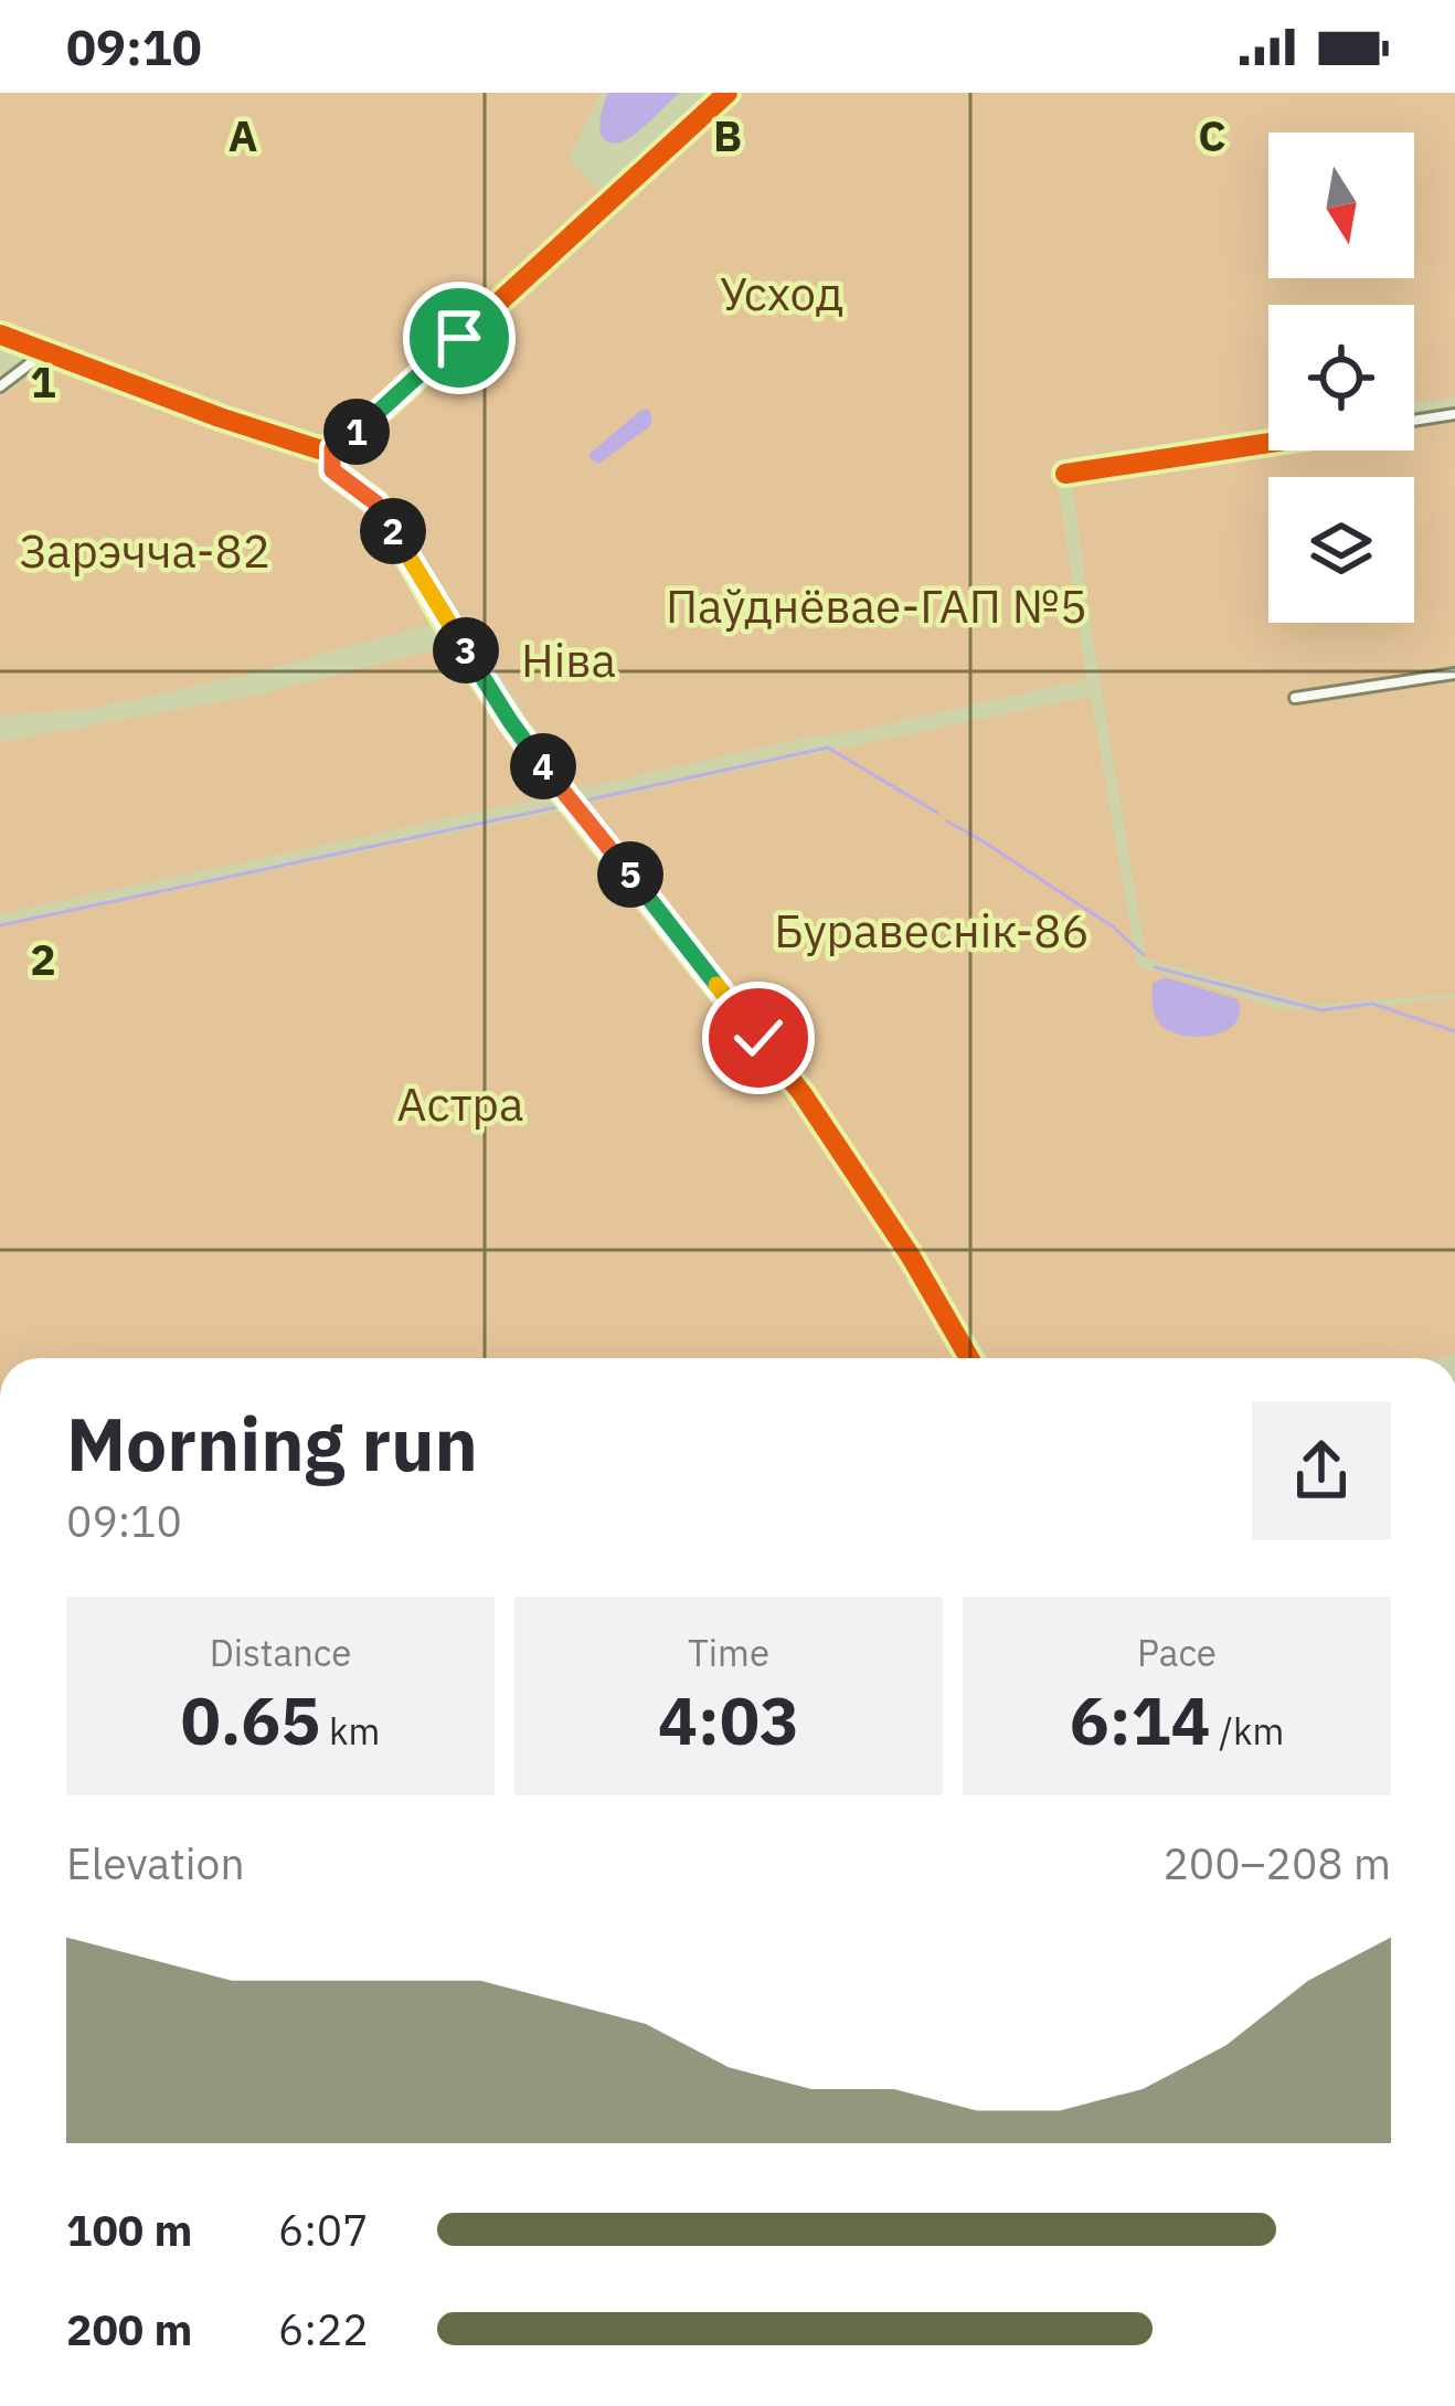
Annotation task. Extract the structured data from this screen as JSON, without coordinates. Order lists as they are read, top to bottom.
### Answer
{
  "parks": [
    "Усход",
    "Зарэчча-82",
    "Паўднёвае-ГАП №5",
    "Ніва",
    "Буравеснік-86",
    "Астра"
  ],
  "north": "bottom",
  "page": {
    "status": "09:10",
    "pins": [
      "1",
      "2",
      "3",
      "4",
      "5"
    ],
    "heading": ["Morning run", "09:10"],
    "stats": [
      ["Distance", "0.65 km"],
      ["Time", "4:03"],
      ["Pace", "6:14 /km"]
    ],
    "chart": ["Elevation", "200–208 m"],
    "list": [
      {
        "name": "100 m",
        "note": "6:07"
      },
      {
        "name": "200 m",
        "note": "6:22"
      }
    ]
  },
  "grid": {
    "columns": ["A", "B", "C"],
    "rows": ["1", "2"]
  }
}
